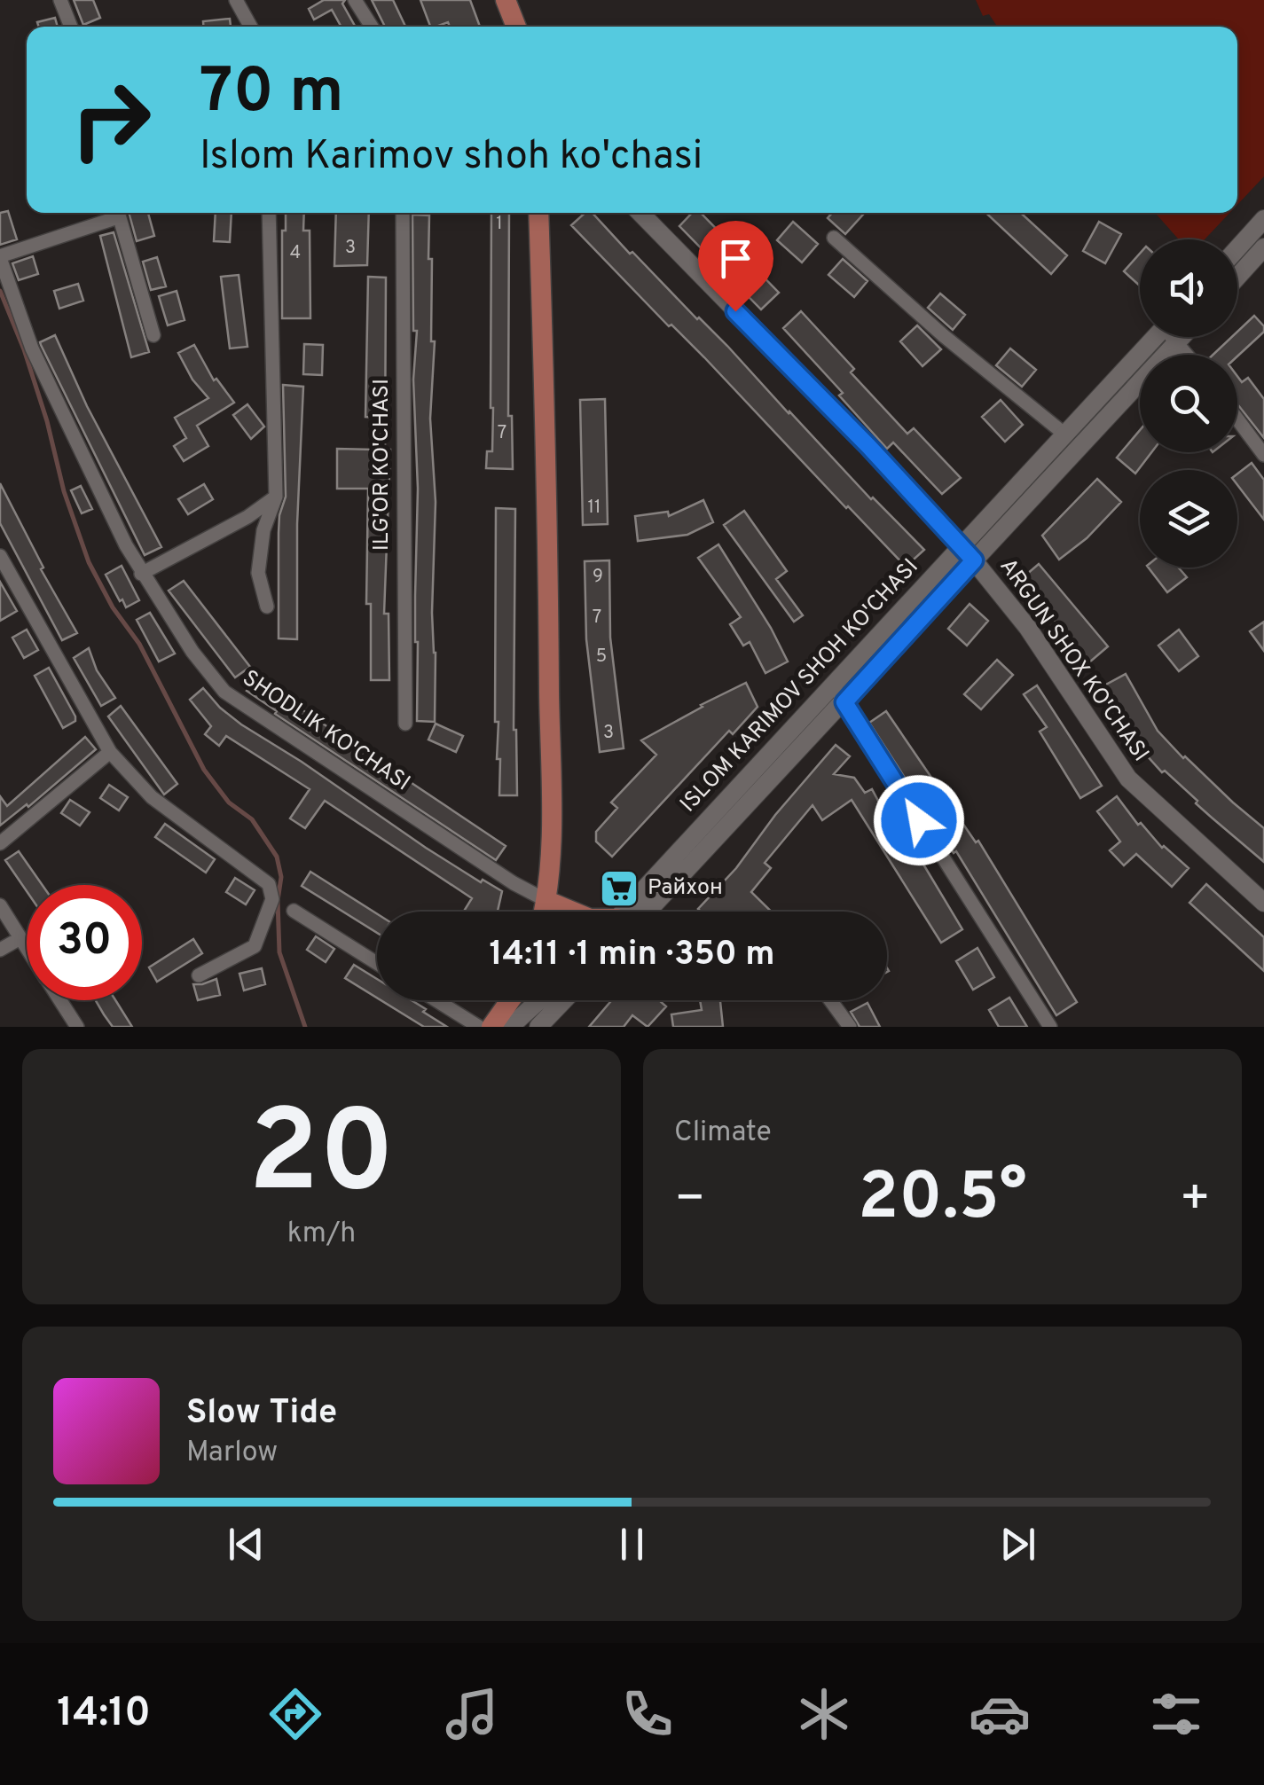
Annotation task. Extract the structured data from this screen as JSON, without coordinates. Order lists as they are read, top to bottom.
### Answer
{
  "streets": {
    "main road": ["ARGUN SHOX KO'CHASI", "ISLOM KARIMOV SHOH KO'CHASI"],
    "street": ["ILG'OR KO'CHASI", "SHODLIK KO'CHASI"]
  },
  "crossings": [
    ["ARGUN SHOX KO'CHASI", "ISLOM KARIMOV SHOH KO'CHASI"]
  ],
  "places": {
    "supermarket": ["Райхон"]
  },
  "house_numbers": [
    "1",
    "3",
    "4",
    "7",
    "11",
    "9",
    "7",
    "5",
    "3"
  ],
  "page": {
    "turn": ["70 m", "Islom Karimov shoh ko'chasi"],
    "limit": "30",
    "trip": "14:11 · 1 min · 350 m",
    "tile": [
      ["20", "km/h"],
      "Climate"
    ],
    "heat": ["−", "20.5°", "+"],
    "song": ["Slow Tide", "Marlow"],
    "tabs": "14:10"
  }
}
